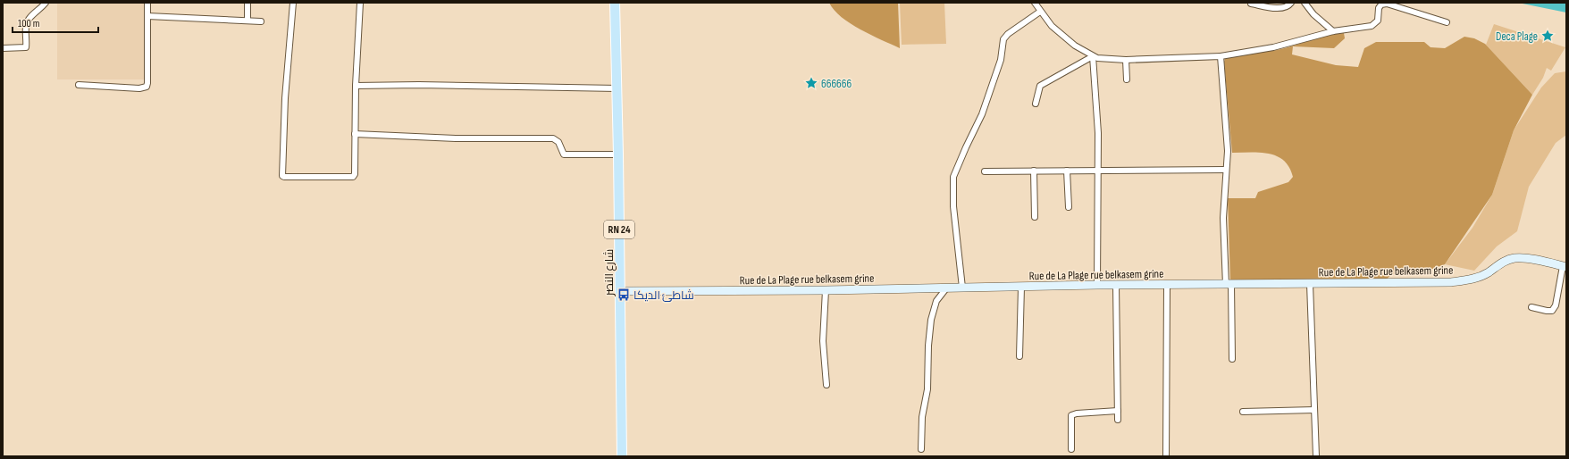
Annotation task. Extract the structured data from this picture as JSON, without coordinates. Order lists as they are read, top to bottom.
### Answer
{
  "streets": {
    "main road": ["RN 24", "شارع النصر"],
    "street": ["Rue de La Plage rue belkasem grine"]
  },
  "crossings": [
    ["Rue de La Plage rue belkasem grine", "شارع النصر"]
  ],
  "places": {
    "place": ["Deca Plage", "666666"],
    "bus stop": ["شاطئ الديكا"]
  },
  "scale_bar": "100 m"
}
